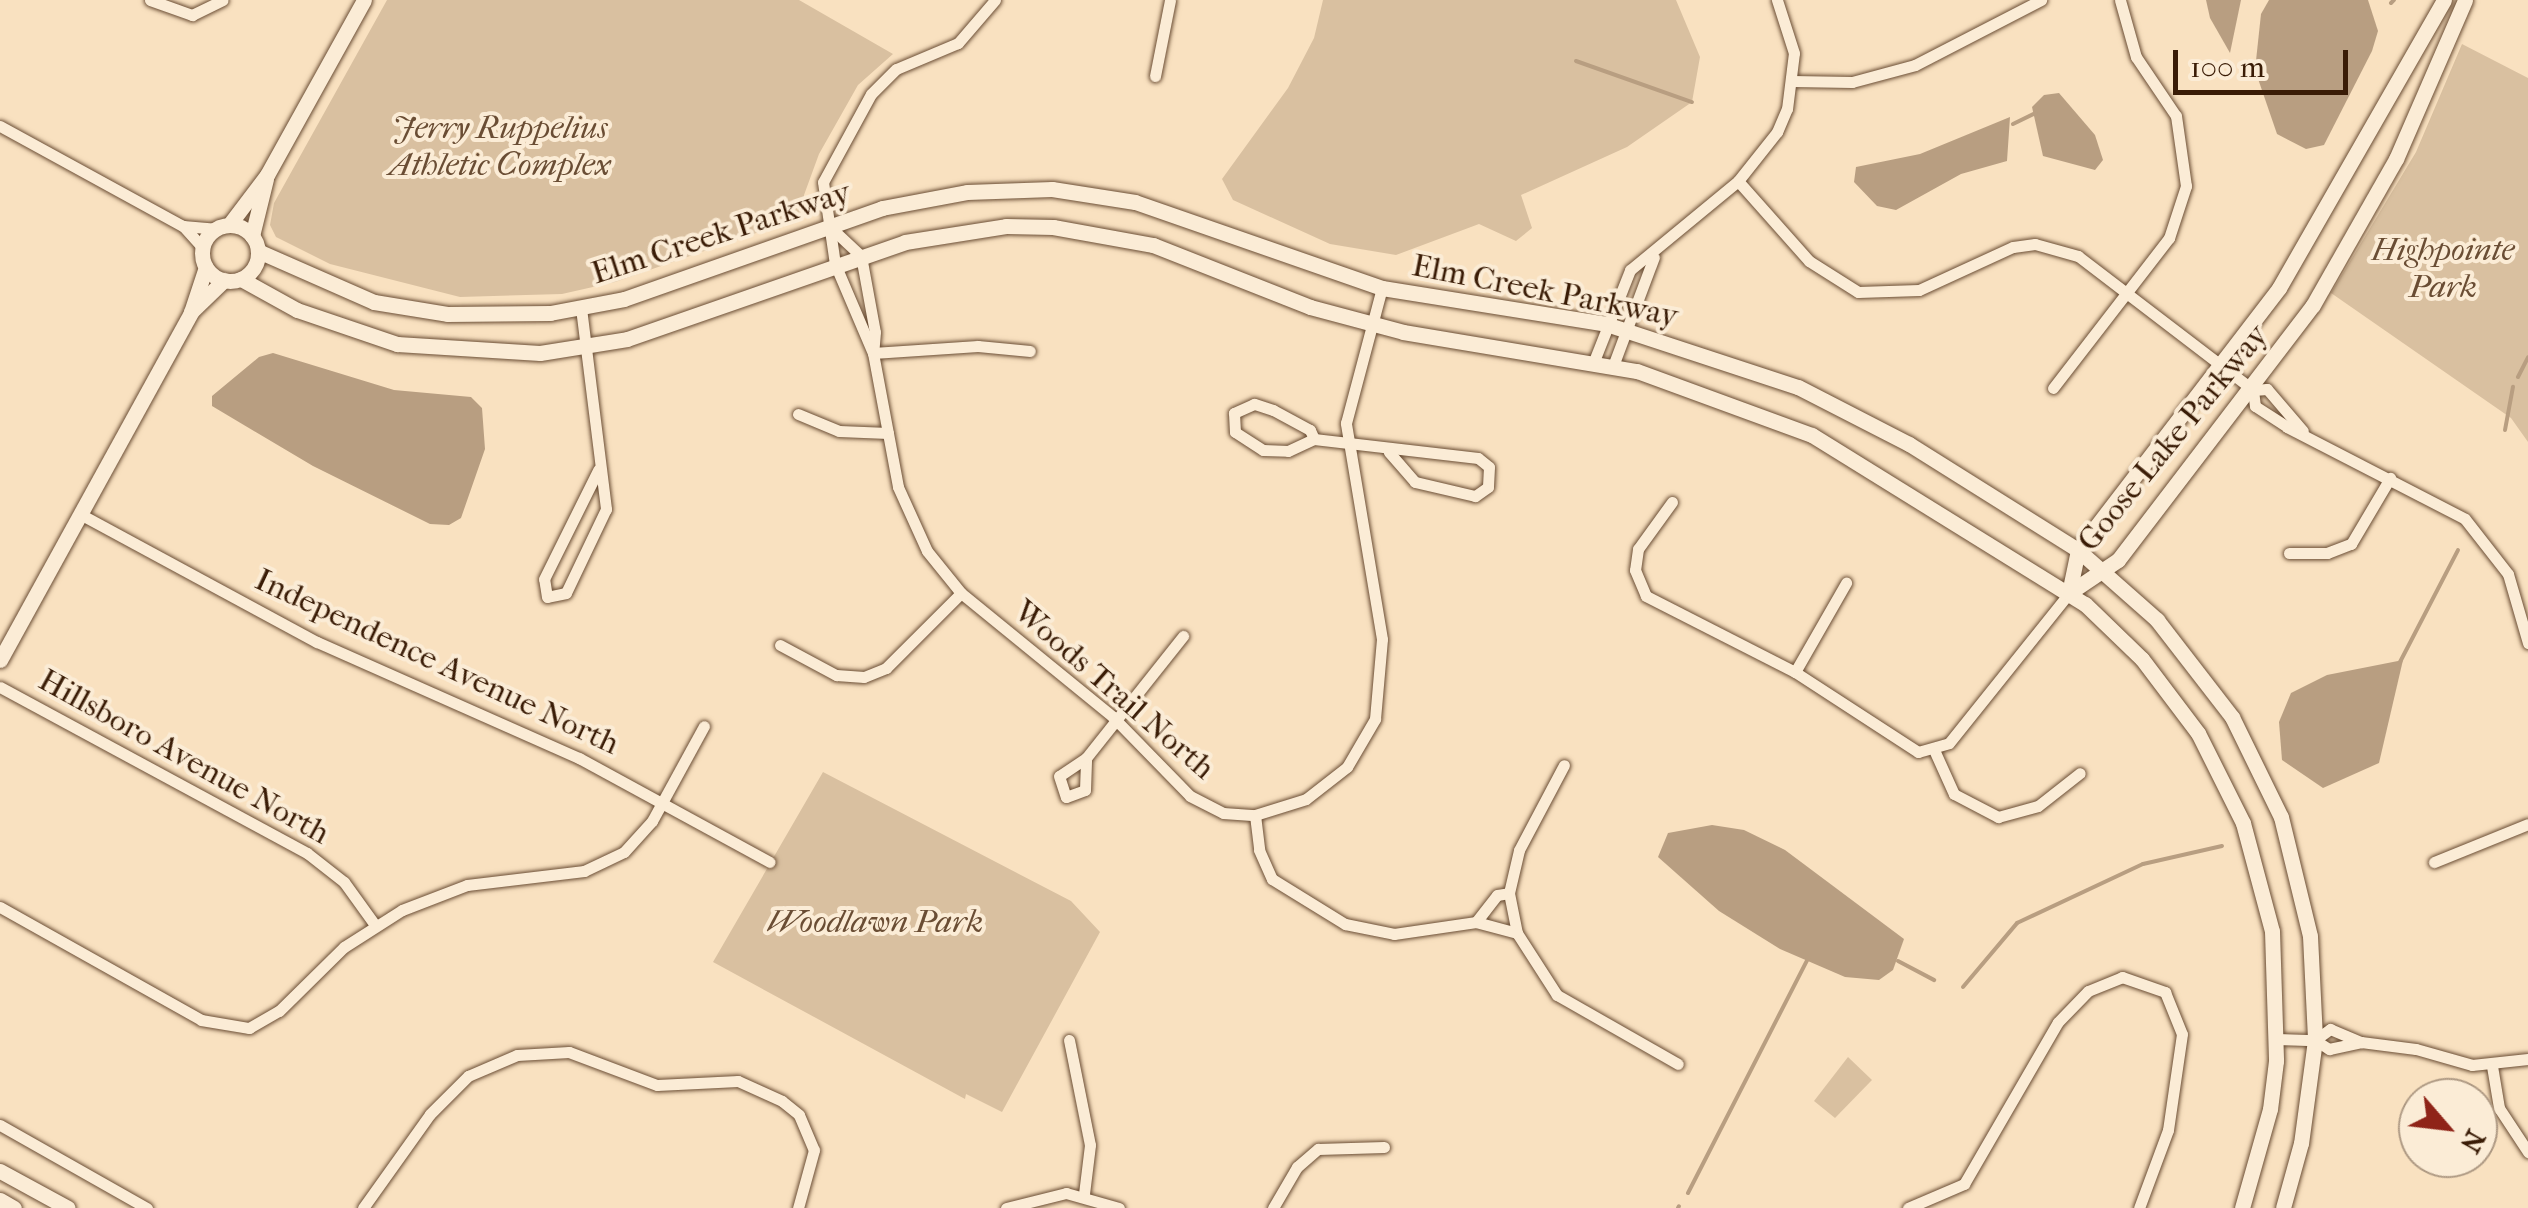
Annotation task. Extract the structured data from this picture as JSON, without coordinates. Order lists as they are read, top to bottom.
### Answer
{
  "streets": {
    "street": [
      "Elm Creek Parkway",
      "Goose Lake Parkway",
      "Independence Avenue North",
      "Woods Trail North",
      "Hillsboro Avenue North"
    ]
  },
  "crossings": [
    ["Elm Creek Parkway", "Goose Lake Parkway"],
    ["Elm Creek Parkway", "Woods Trail North"]
  ],
  "parks": ["Jerry Ruppelius Athletic Complex", "Highpointe Park", "Woodlawn Park"],
  "scale_bar": "100 m",
  "north": "bottom right"
}
